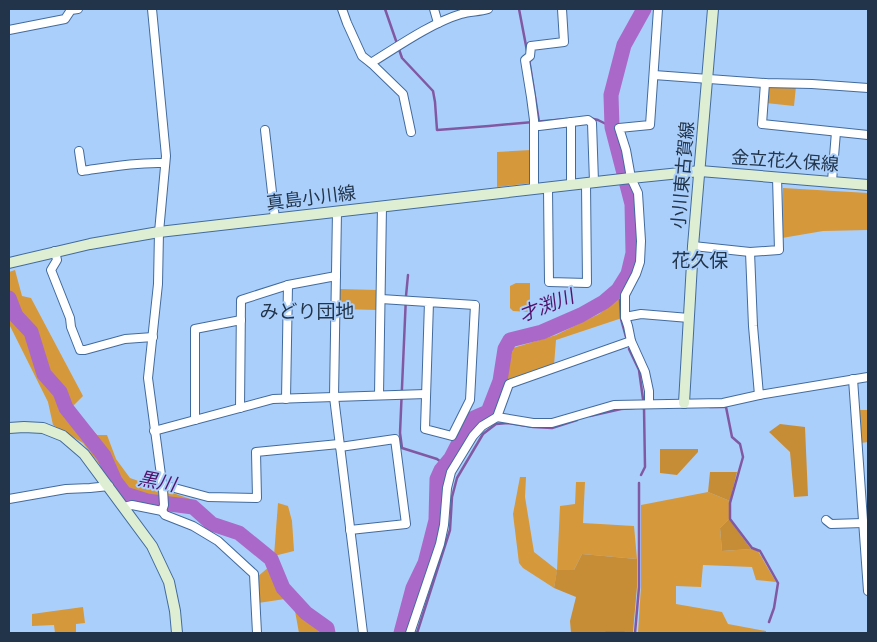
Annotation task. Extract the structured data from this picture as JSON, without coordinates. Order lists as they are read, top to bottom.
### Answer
{
  "streets": {
    "street": ["金立花久保線", "小川東古賀線", "真島小川線"]
  },
  "crossings": [
    ["金立花久保線", "小川東古賀線"]
  ],
  "districts": ["花久保", "みどり団地"],
  "water": ["才渕川", "黒川"]
}
